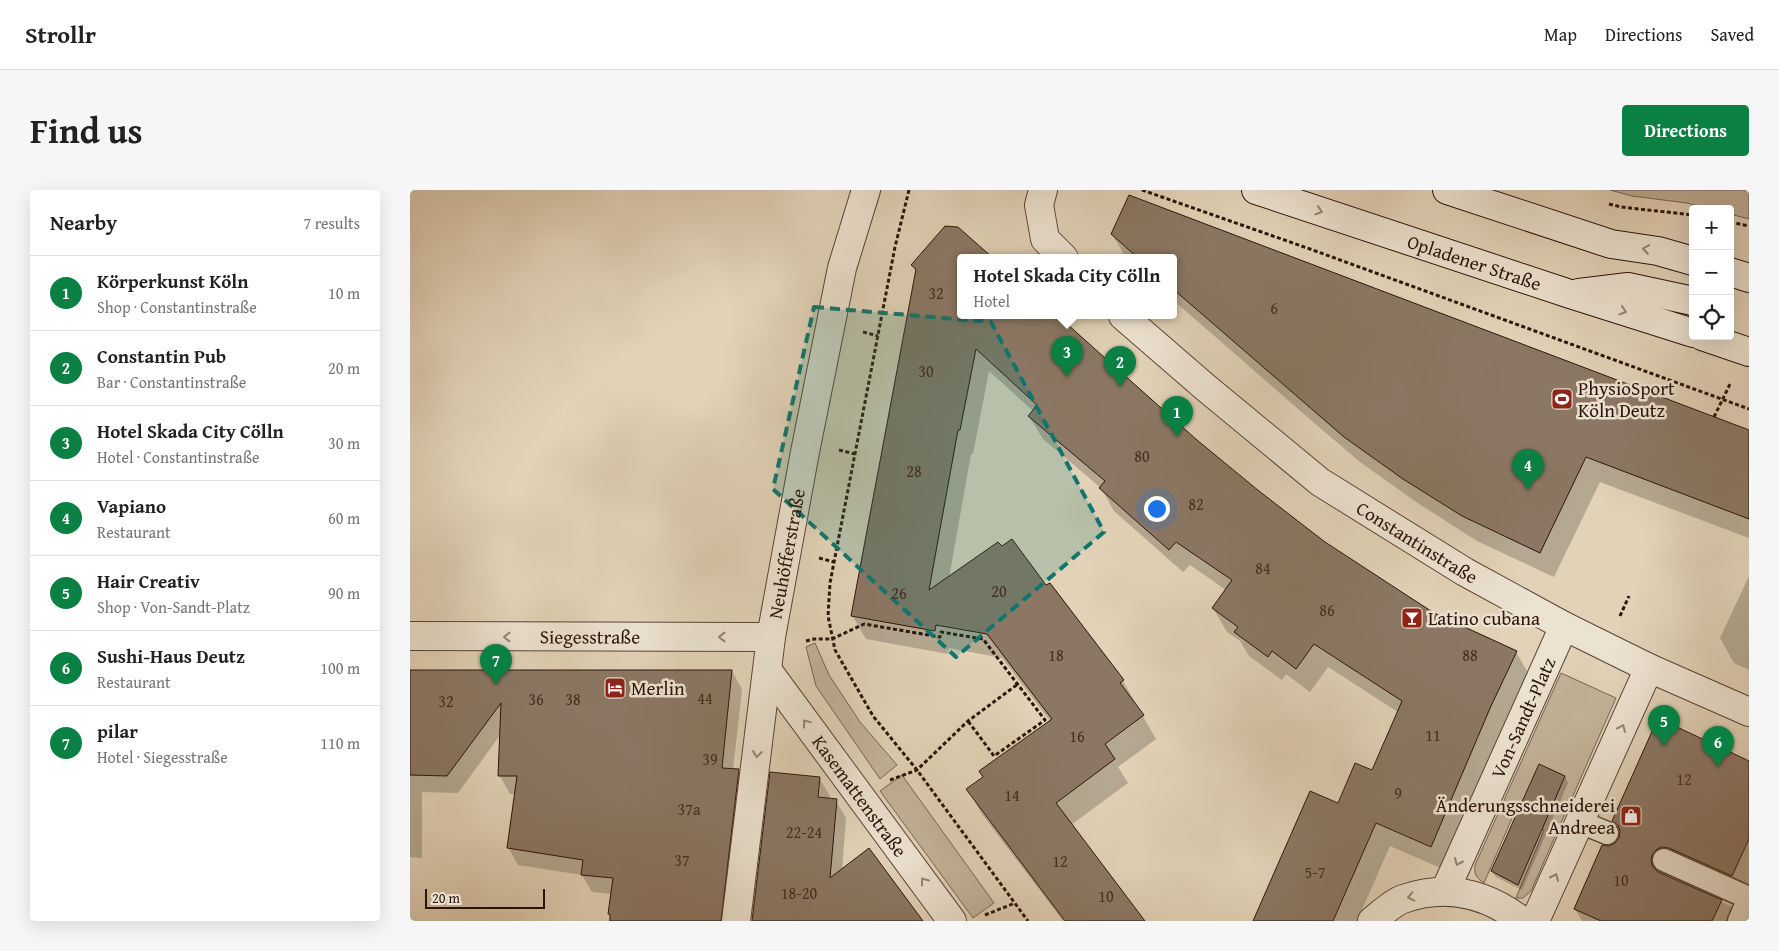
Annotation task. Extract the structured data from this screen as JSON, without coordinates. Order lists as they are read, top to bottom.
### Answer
{
  "streets": {
    "street": [
      "Opladener Straße",
      "Constantinstraße",
      "Neuhöfferstraße",
      "Siegesstraße",
      "Von-Sandt-Platz",
      "Kasemattenstraße"
    ]
  },
  "crossings": [
    ["Constantinstraße", "Von-Sandt-Platz"],
    ["Neuhöfferstraße", "Siegesstraße"],
    ["Neuhöfferstraße", "Kasemattenstraße"]
  ],
  "one_way": ["Siegesstraße", "Kasemattenstraße"],
  "places": {
    "sports": ["PhysioSport Köln Deutz"],
    "bar": ["Latino cubana"],
    "hotel": ["Merlin"],
    "shop": ["Änderungsschneiderei Andreea"]
  },
  "house_numbers": [
    "32",
    "6",
    "30",
    "80",
    "28",
    "82",
    "84",
    "20",
    "26",
    "86",
    "18",
    "88",
    "44",
    "36",
    "38",
    "32",
    "11",
    "16",
    "39",
    "12",
    "9",
    "14",
    "37a",
    "22-24",
    "37",
    "12",
    "5-7",
    "10",
    "18-20",
    "10"
  ],
  "scale_bar": "20 m",
  "page": {
    "header": "Strollr",
    "nav": ["Map", "Directions", "Saved"],
    "title": "Find us",
    "buttons": "Directions",
    "heading": ["Nearby", "7 results"],
    "map_buttons": ["+", "−"],
    "popup": ["Hotel Skada City Cölln", "Hotel"],
    "list": [
      {
        "mark": "1",
        "name": "Körperkunst Köln",
        "note": "Shop · Constantinstraße",
        "value": "10 m"
      },
      {
        "mark": "2",
        "name": "Constantin Pub",
        "note": "Bar · Constantinstraße",
        "value": "20 m"
      },
      {
        "mark": "3",
        "name": "Hotel Skada City Cölln",
        "note": "Hotel · Constantinstraße",
        "value": "30 m"
      },
      {
        "mark": "4",
        "name": "Vapiano",
        "note": "Restaurant",
        "value": "60 m"
      },
      {
        "mark": "5",
        "name": "Hair Creativ",
        "note": "Shop · Von-Sandt-Platz",
        "value": "90 m"
      },
      {
        "mark": "6",
        "name": "Sushi-Haus Deutz",
        "note": "Restaurant",
        "value": "100 m"
      },
      {
        "mark": "7",
        "name": "pilar",
        "note": "Hotel · Siegesstraße",
        "value": "110 m"
      }
    ],
    "pins": [
      "3",
      "2",
      "1",
      "4",
      "7",
      "5",
      "6"
    ],
    "scale": "20 m"
  }
}
